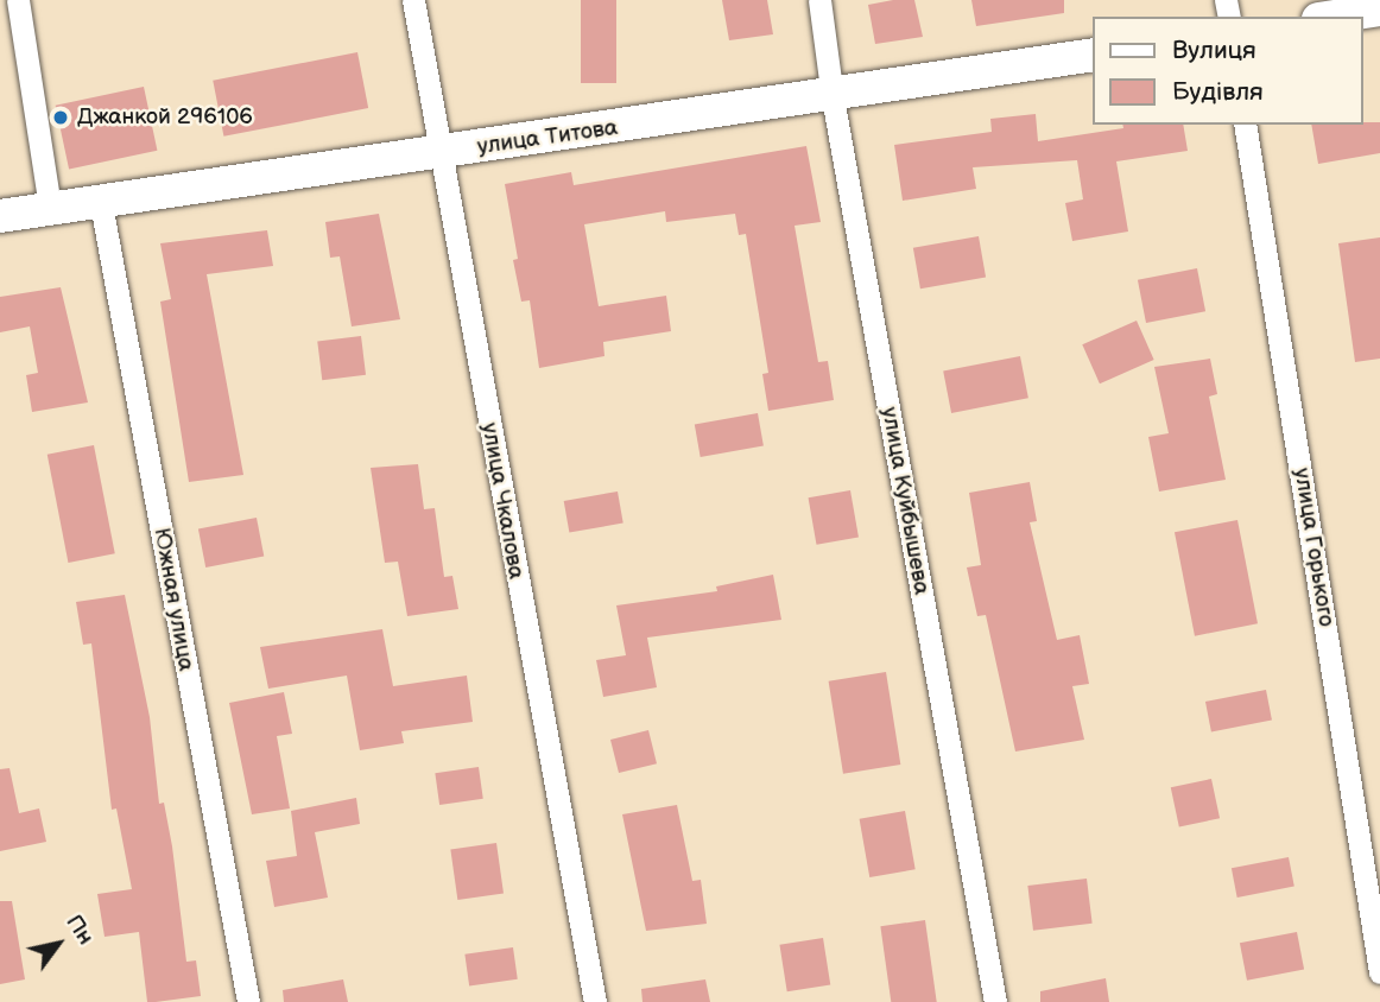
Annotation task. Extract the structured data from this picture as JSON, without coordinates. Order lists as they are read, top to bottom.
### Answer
{
  "streets": {
    "main road": ["улица Титова"],
    "street": [
      "улица Чкалова",
      "улица Куйбышева",
      "улица Горького",
      "Южная улица"
    ]
  },
  "crossings": [
    ["улица Титова", "улица Чкалова"],
    ["улица Титова", "улица Куйбышева"],
    ["улица Титова", "Южная улица"]
  ],
  "places": ["Джанкой 296106"],
  "legend": ["Вулиця", "Будівля"],
  "north": "top right"
}
